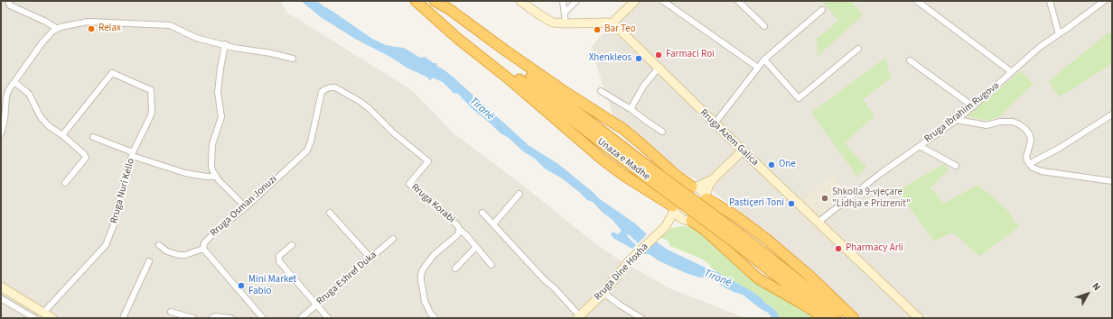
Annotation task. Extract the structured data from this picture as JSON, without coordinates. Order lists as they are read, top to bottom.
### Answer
{
  "streets": {
    "highway": ["Unaza e Madhe"],
    "main road": ["Rruga Azem Galica", "Rruga Dine Hoxha"],
    "street": [
      "Rruga Ibrahim Rugova",
      "Rruga Nuri Kello",
      "Rruga Korabi",
      "Rruga Osman Jonuzi",
      "Rruga Eshref Duka"
    ]
  },
  "crossings": [
    ["Rruga Ibrahim Rugova", "Rruga Azem Galica"],
    ["Rruga Azem Galica", "Rruga Dine Hoxha"],
    ["Rruga Korabi", "Rruga Osman Jonuzi"]
  ],
  "water": ["Tiranë"],
  "places": [
    "Relax",
    "Bar Teo",
    "Farmaci Roi",
    "Xhenkleos",
    "One",
    "Shkolla 9-vjeçare \"Lidhja e Prizrenit\"",
    "Pastiçeri Toni",
    "Pharmacy Arli",
    "Mini Market Fabio"
  ],
  "north": "top right"
}
